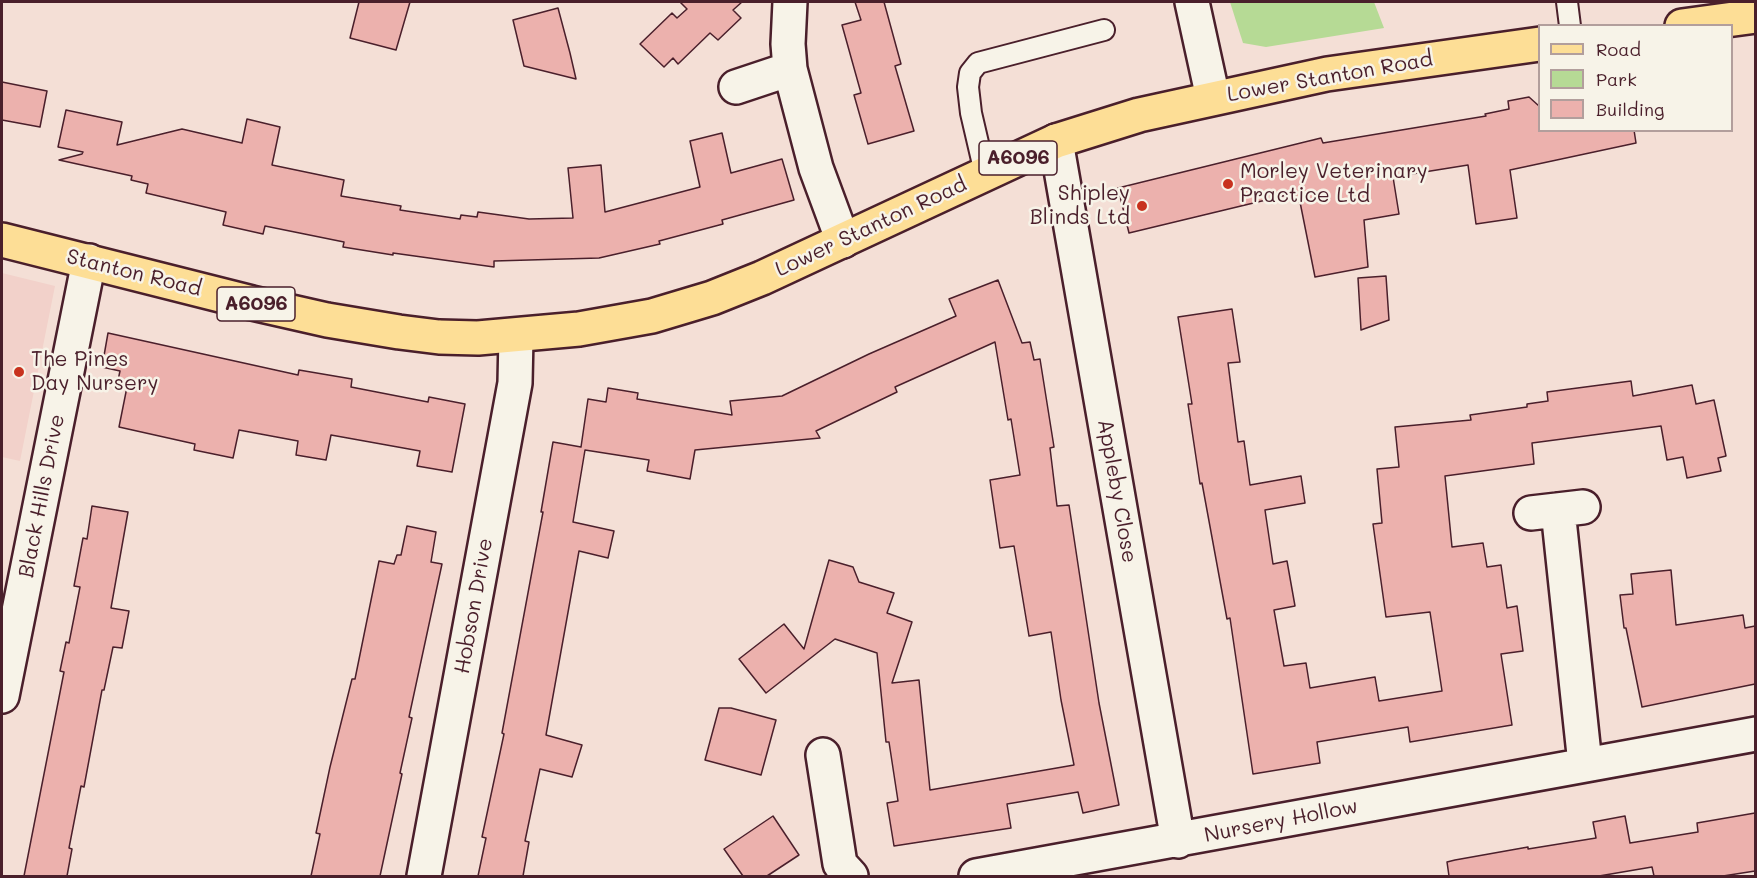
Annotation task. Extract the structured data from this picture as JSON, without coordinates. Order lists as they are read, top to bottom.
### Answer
{
  "streets": {
    "main road": ["Lower Stanton Road", "A6096", "Stanton Road"],
    "street": [
      "Appleby Close",
      "Black Hills Drive",
      "Hobson Drive",
      "Nursery Hollow"
    ]
  },
  "crossings": [
    ["Lower Stanton Road", "Stanton Road"],
    ["Lower Stanton Road", "Appleby Close"],
    ["Lower Stanton Road", "Hobson Drive"],
    ["Stanton Road", "Black Hills Drive"],
    ["Stanton Road", "Hobson Drive"],
    ["Appleby Close", "Nursery Hollow"]
  ],
  "places": ["Morley Veterinary Practice Ltd", "Shipley Blinds Ltd", "The Pines Day Nursery"],
  "legend": ["Road", "Park", "Building"]
}
